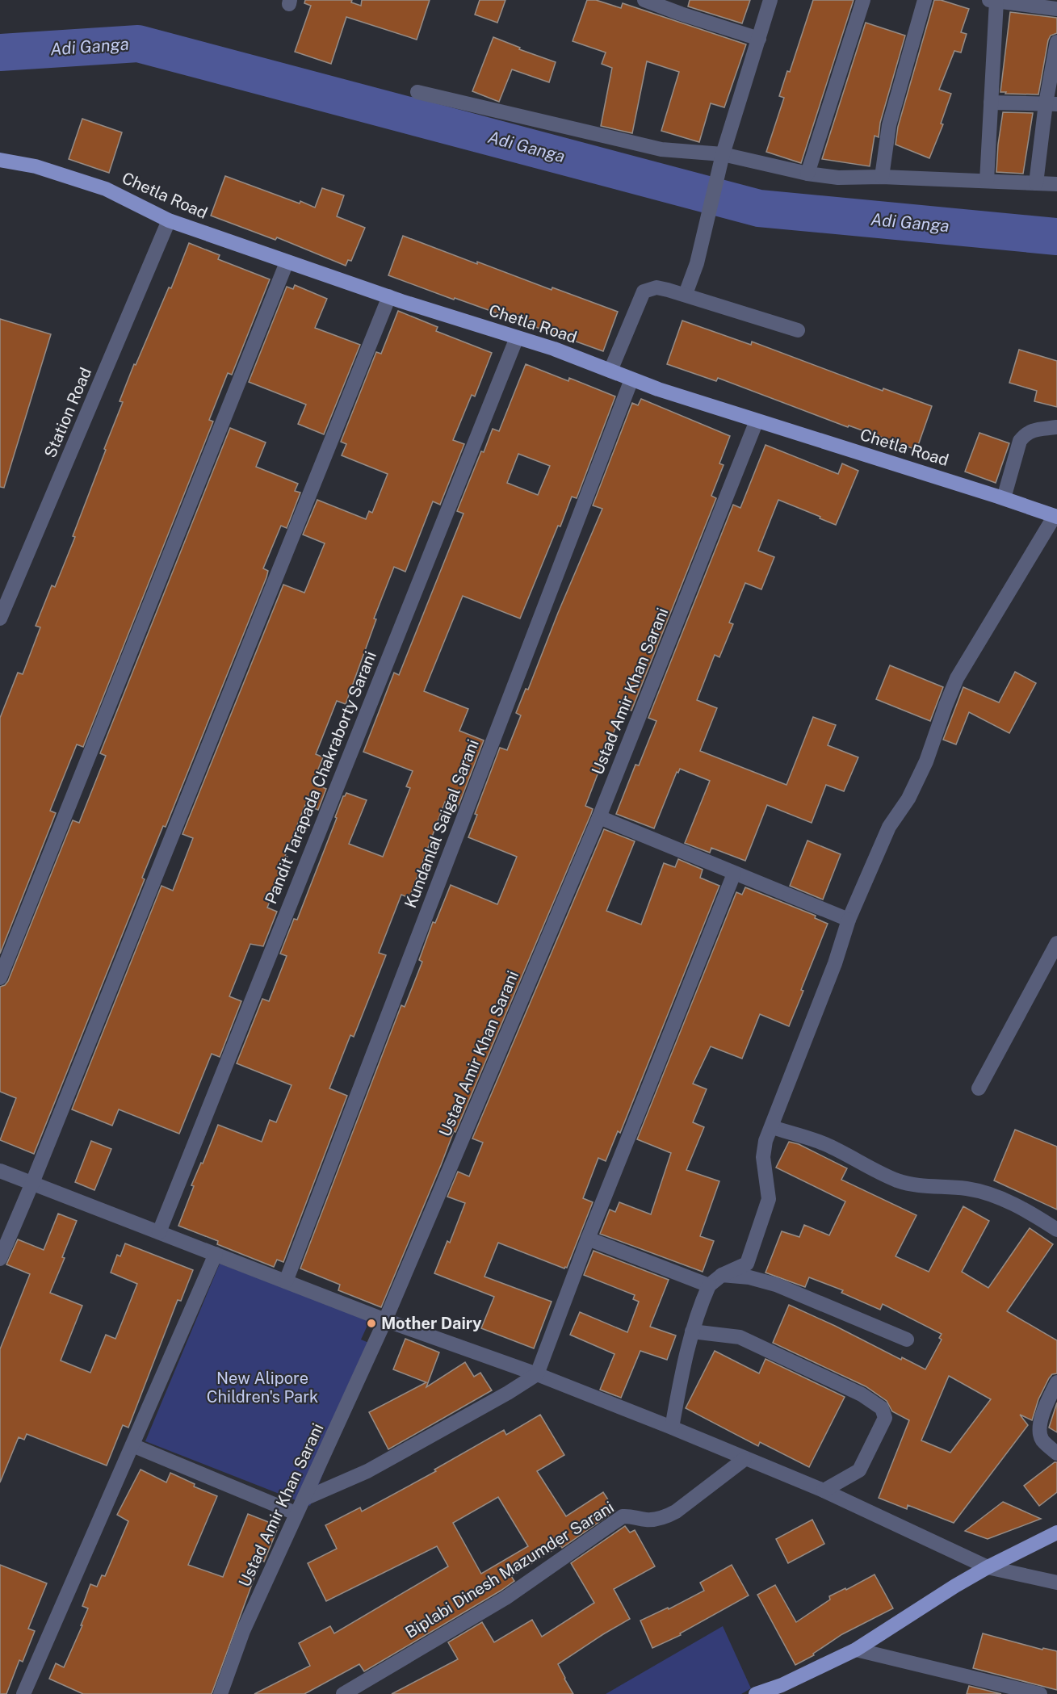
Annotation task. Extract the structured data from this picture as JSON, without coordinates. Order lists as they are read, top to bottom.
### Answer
{
  "streets": {
    "main road": ["Chetla Road"],
    "street": [
      "Station Road",
      "Ustad Amir Khan Sarani",
      "Pandit Tarapada Chakraborty Sarani",
      "Kundanlal Saigal Sarani",
      "Biplabi Dinesh Mazumder Sarani"
    ]
  },
  "crossings": [
    ["Chetla Road", "Station Road"],
    ["Chetla Road", "Ustad Amir Khan Sarani"],
    ["Chetla Road", "Pandit Tarapada Chakraborty Sarani"],
    ["Chetla Road", "Kundanlal Saigal Sarani"]
  ],
  "water": ["Adi Ganga"],
  "parks": ["New Alipore Children's Park"],
  "places": ["Mother Dairy"]
}
